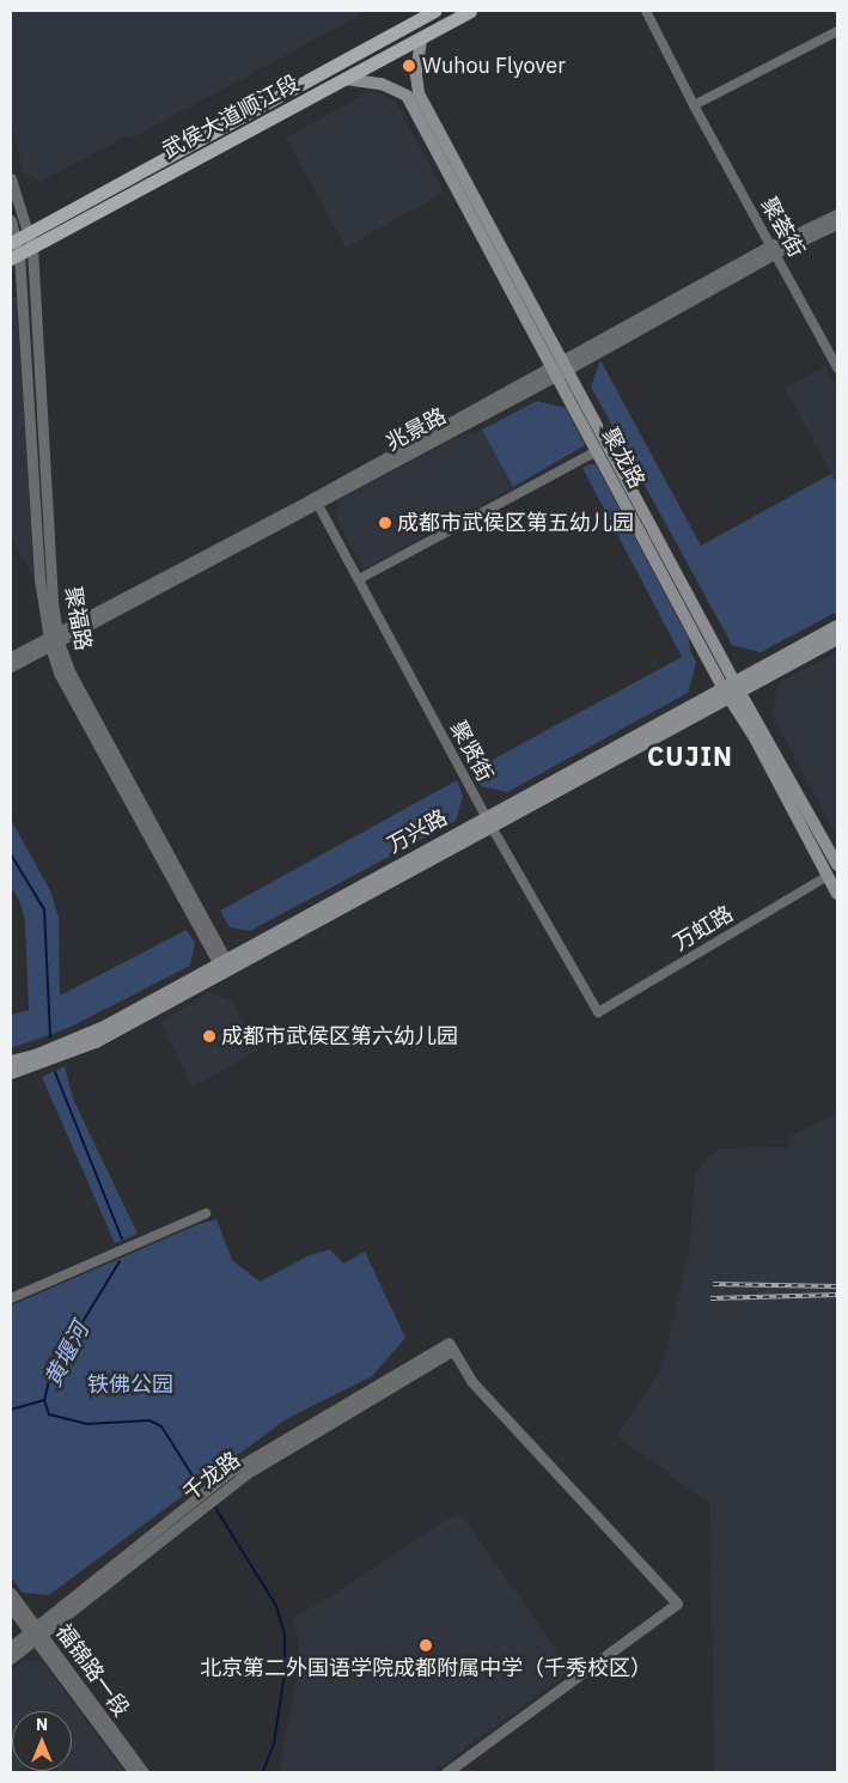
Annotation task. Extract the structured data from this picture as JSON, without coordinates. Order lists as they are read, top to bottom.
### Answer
{
  "streets": {
    "main road": ["武侯大道顺江段", "聚龙路", "万兴路"],
    "street": [
      "聚荟街",
      "兆景路",
      "聚福路",
      "聚贤街",
      "万虹路",
      "千龙路",
      "福锦路一段"
    ]
  },
  "crossings": [
    ["武侯大道顺江段", "聚龙路"],
    ["武侯大道顺江段", "聚福路"],
    ["聚荟街", "兆景路"],
    ["兆景路", "聚龙路"],
    ["兆景路", "聚福路"],
    ["兆景路", "聚贤街"],
    ["聚龙路", "万兴路"],
    ["聚龙路", "万虹路"],
    ["聚福路", "万兴路"],
    ["聚贤街", "万兴路"],
    ["聚贤街", "万虹路"],
    ["千龙路", "福锦路一段"]
  ],
  "districts": ["CUJIN"],
  "water": ["黄堰河"],
  "parks": ["铁佛公园"],
  "places": [
    "Wuhou Flyover",
    "成都市武侯区第五幼儿园",
    "成都市武侯区第六幼儿园",
    "北京第二外国语学院成都附属中学（千秀校区）"
  ],
  "north": "top"
}
